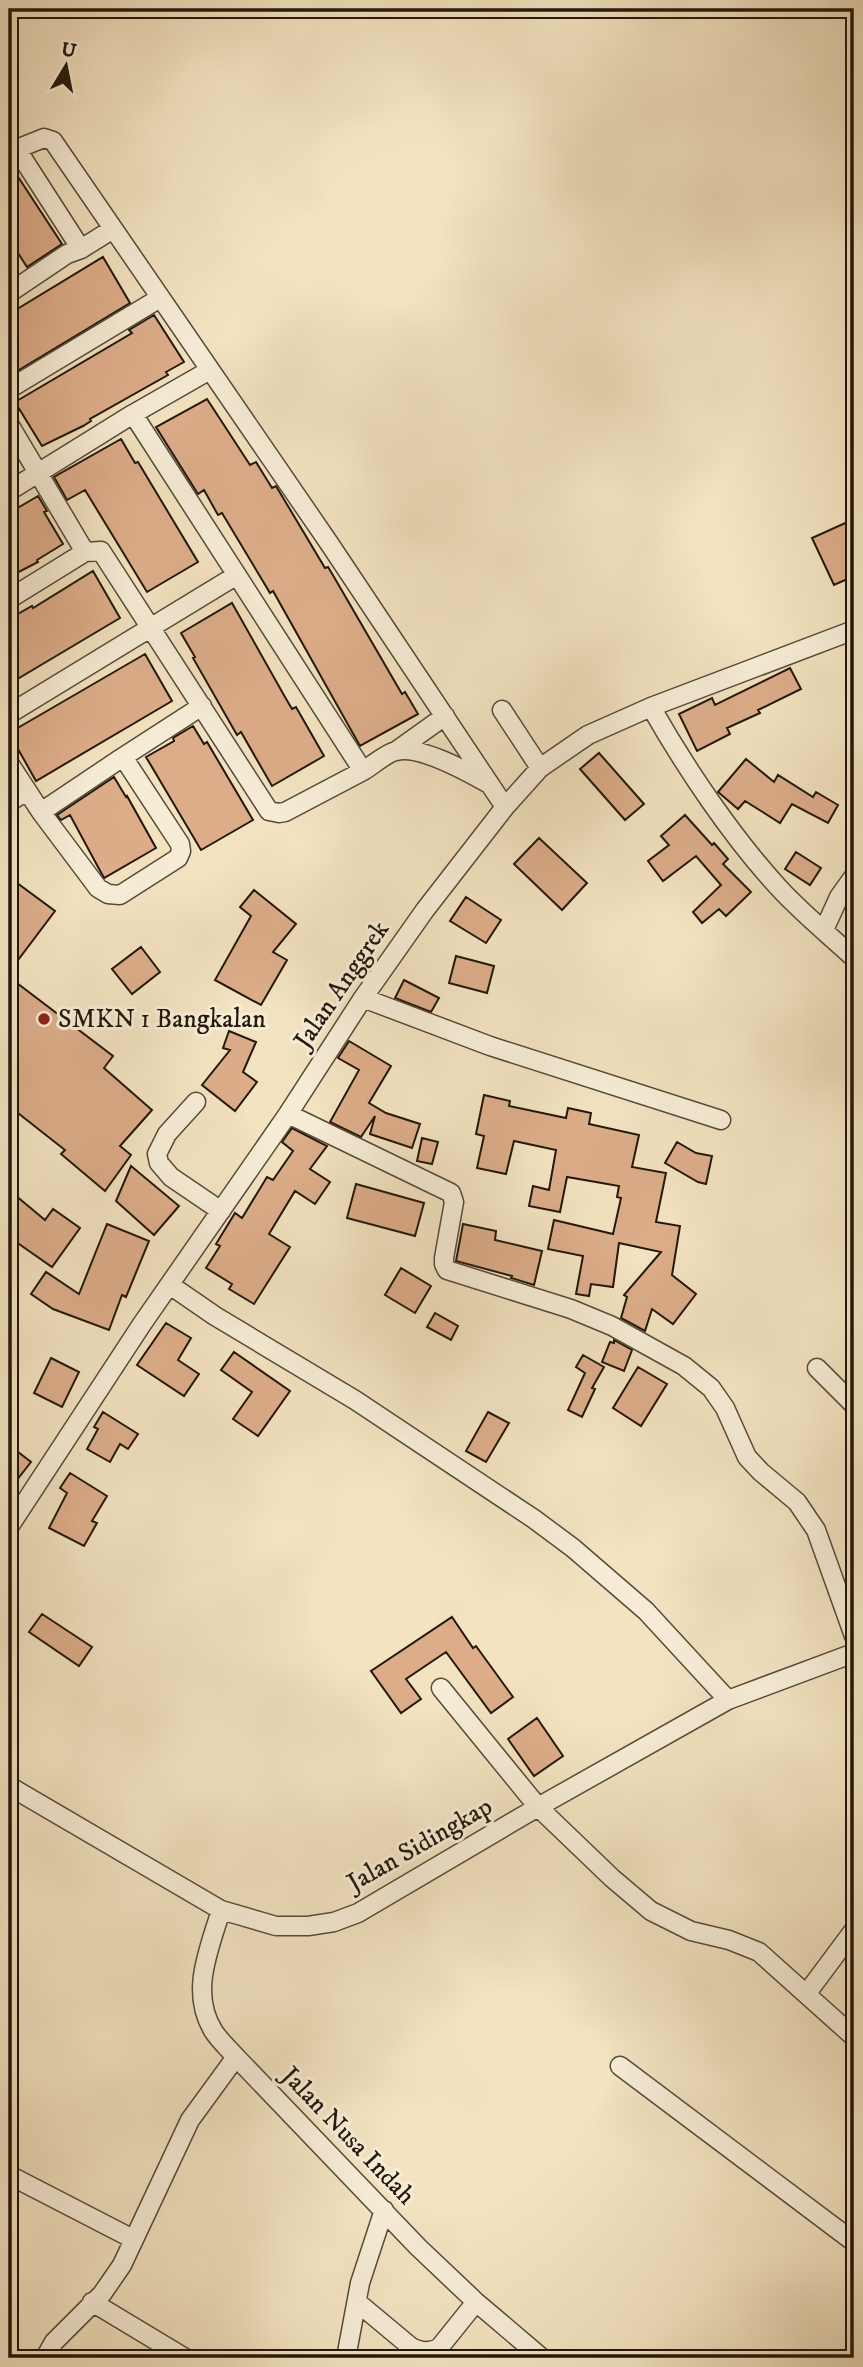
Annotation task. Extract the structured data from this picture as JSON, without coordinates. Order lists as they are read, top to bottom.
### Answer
{
  "streets": {
    "street": ["Jalan Anggrek", "Jalan Sidingkap", "Jalan Nusa Indah"]
  },
  "crossings": [
    ["Jalan Sidingkap", "Jalan Nusa Indah"]
  ],
  "places": ["SMKN 1 Bangkalan"],
  "north": "top"
}
